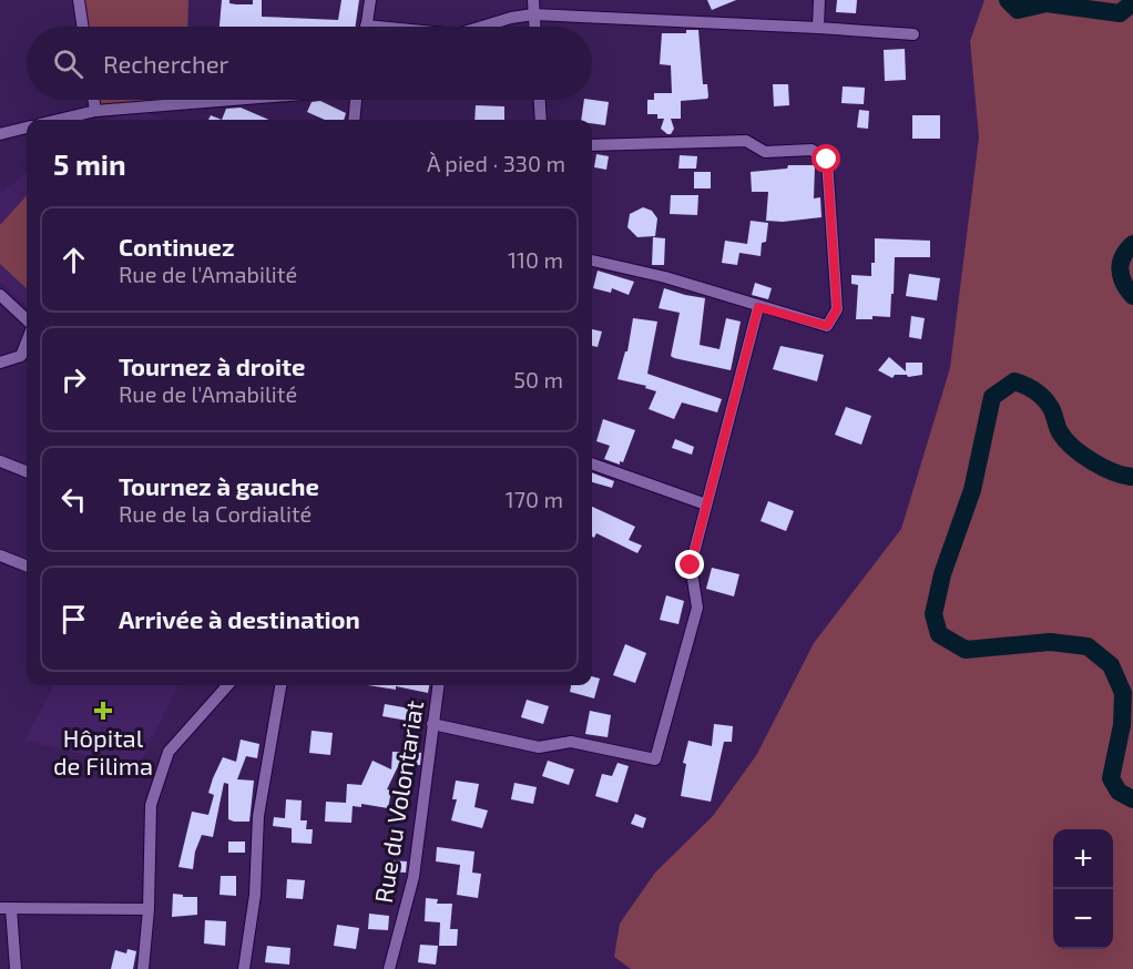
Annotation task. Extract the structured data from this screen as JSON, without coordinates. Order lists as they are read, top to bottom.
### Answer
{
  "streets": {
    "street": ["Rue du Volontariat"]
  },
  "places": {
    "health": ["Hôpital de Filima"]
  },
  "page": {
    "search": "Rechercher",
    "heading": ["5 min", "À pied · 330 m"],
    "list": [
      ["Continuez", "Rue de l'Amabilité", "110 m"],
      ["Tournez à droite", "Rue de l'Amabilité", "50 m"],
      ["Tournez à gauche", "Rue de la Cordialité", "170 m"],
      "Arrivée à destination"
    ],
    "map_buttons": ["+", "−"]
  }
}
